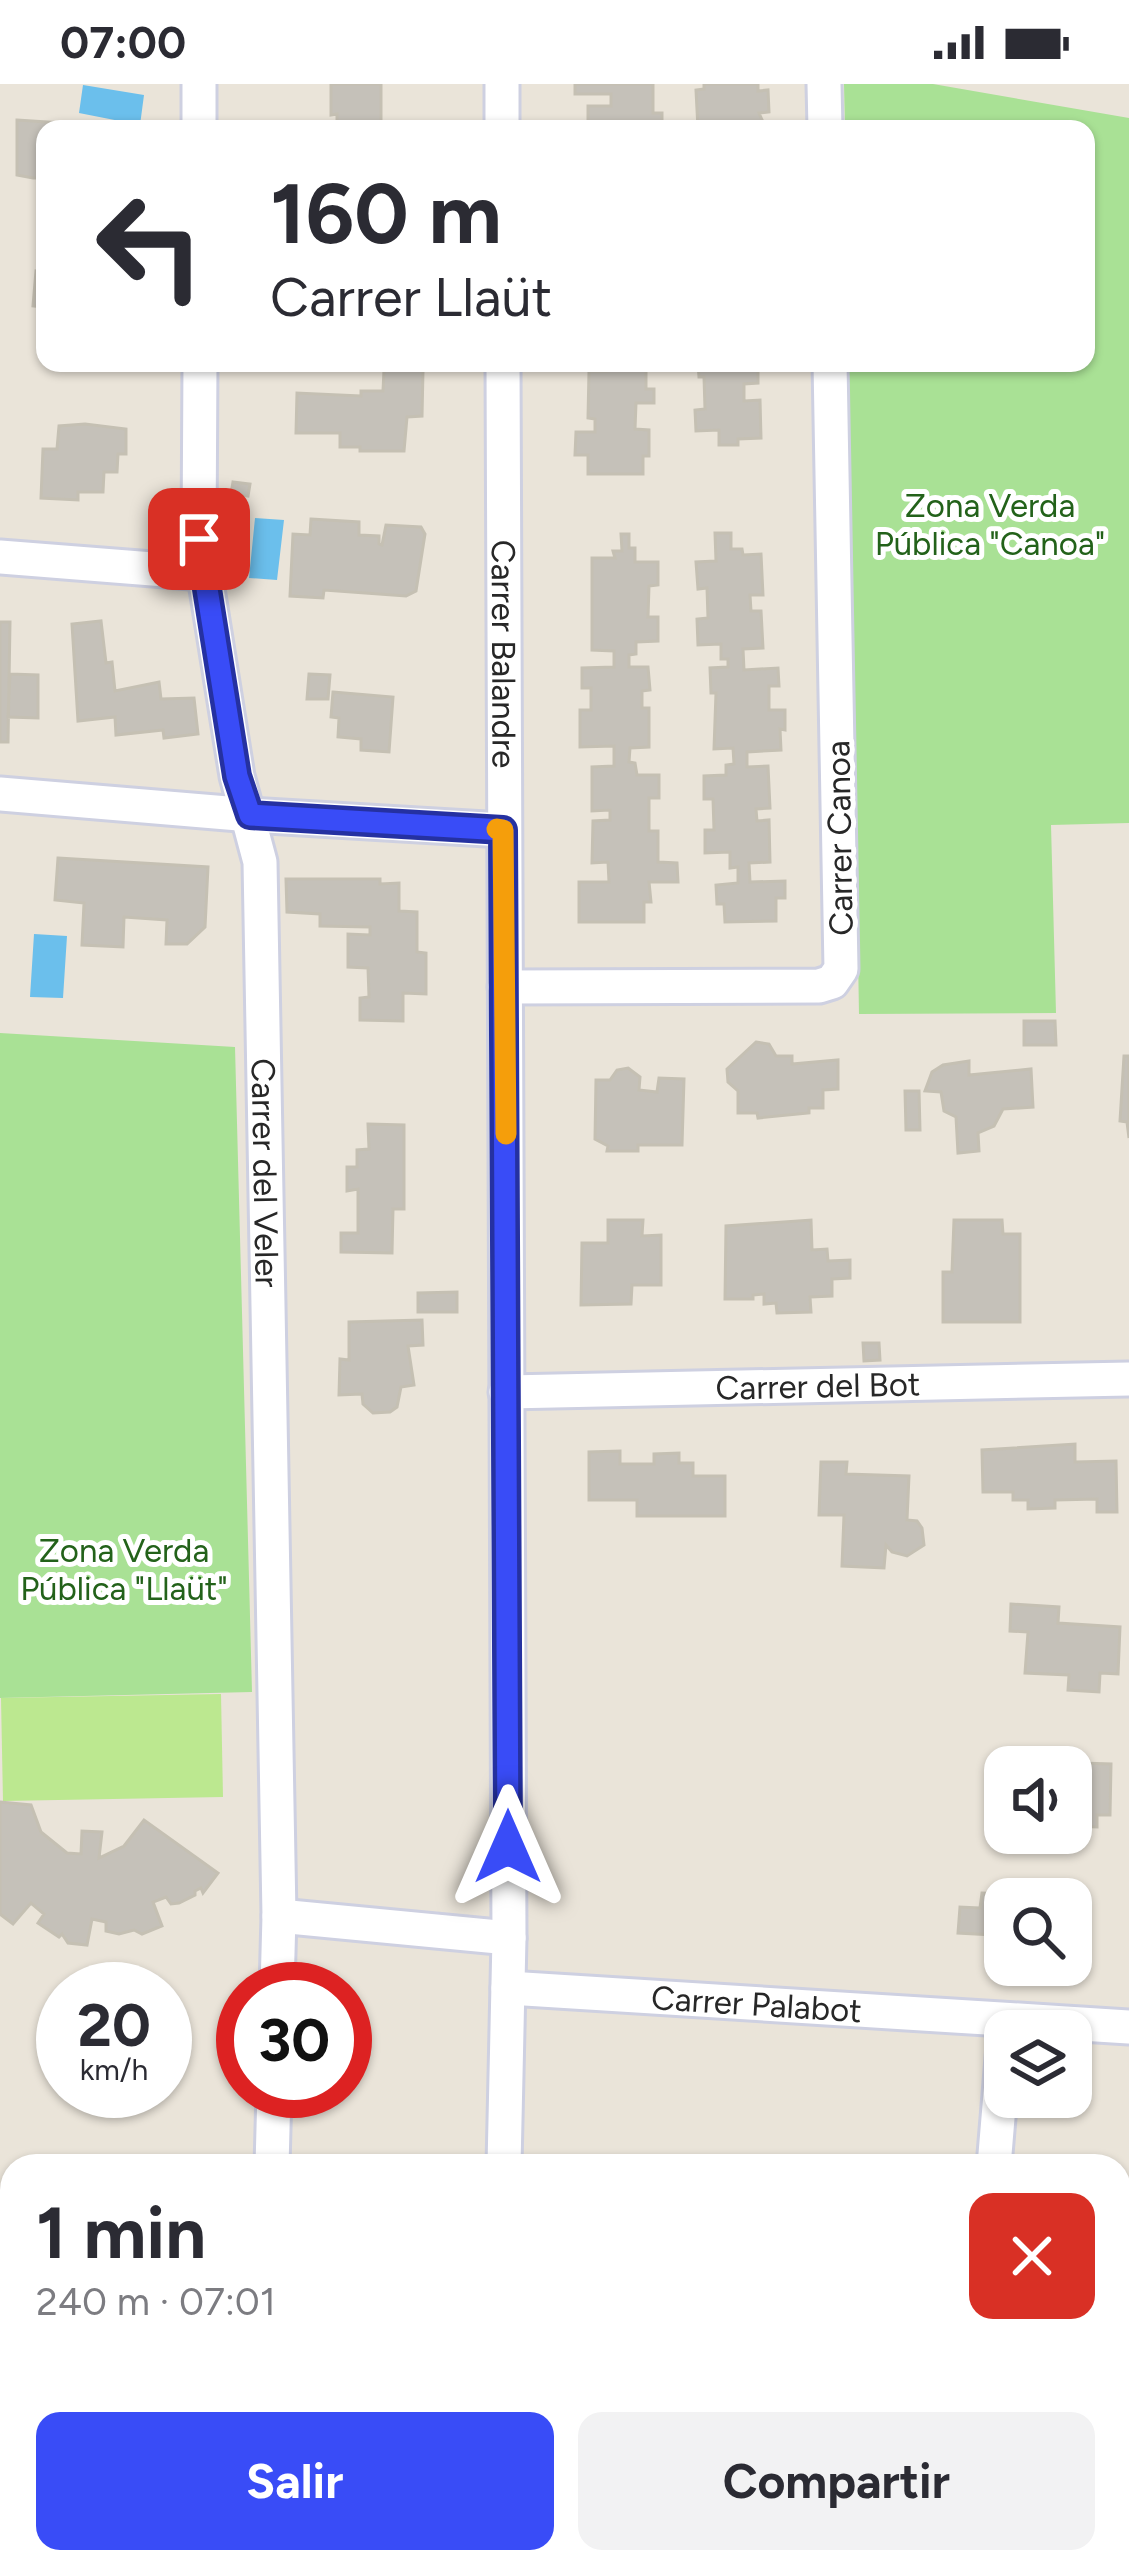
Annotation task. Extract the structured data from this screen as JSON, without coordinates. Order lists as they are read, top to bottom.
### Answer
{
  "streets": {
    "street": [
      "Carrer Balandre",
      "Carrer Canoa",
      "Carrer del Veler",
      "Carrer del Bot",
      "Carrer Palabot"
    ]
  },
  "crossings": [
    ["Carrer Balandre", "Carrer Canoa"],
    ["Carrer Balandre", "Carrer del Bot"],
    ["Carrer Balandre", "Carrer Palabot"]
  ],
  "parks": ["Zona Verda Pública \"Canoa\"", "Zona Verda Pública \"Llaüt\""],
  "page": {
    "status": "07:00",
    "turn": ["160 m", "Carrer Llaüt"],
    "speed": "20 km/h",
    "limit": "30",
    "heading": ["1 min", "240 m · 07:01"],
    "buttons": ["Salir", "Compartir"]
  }
}
